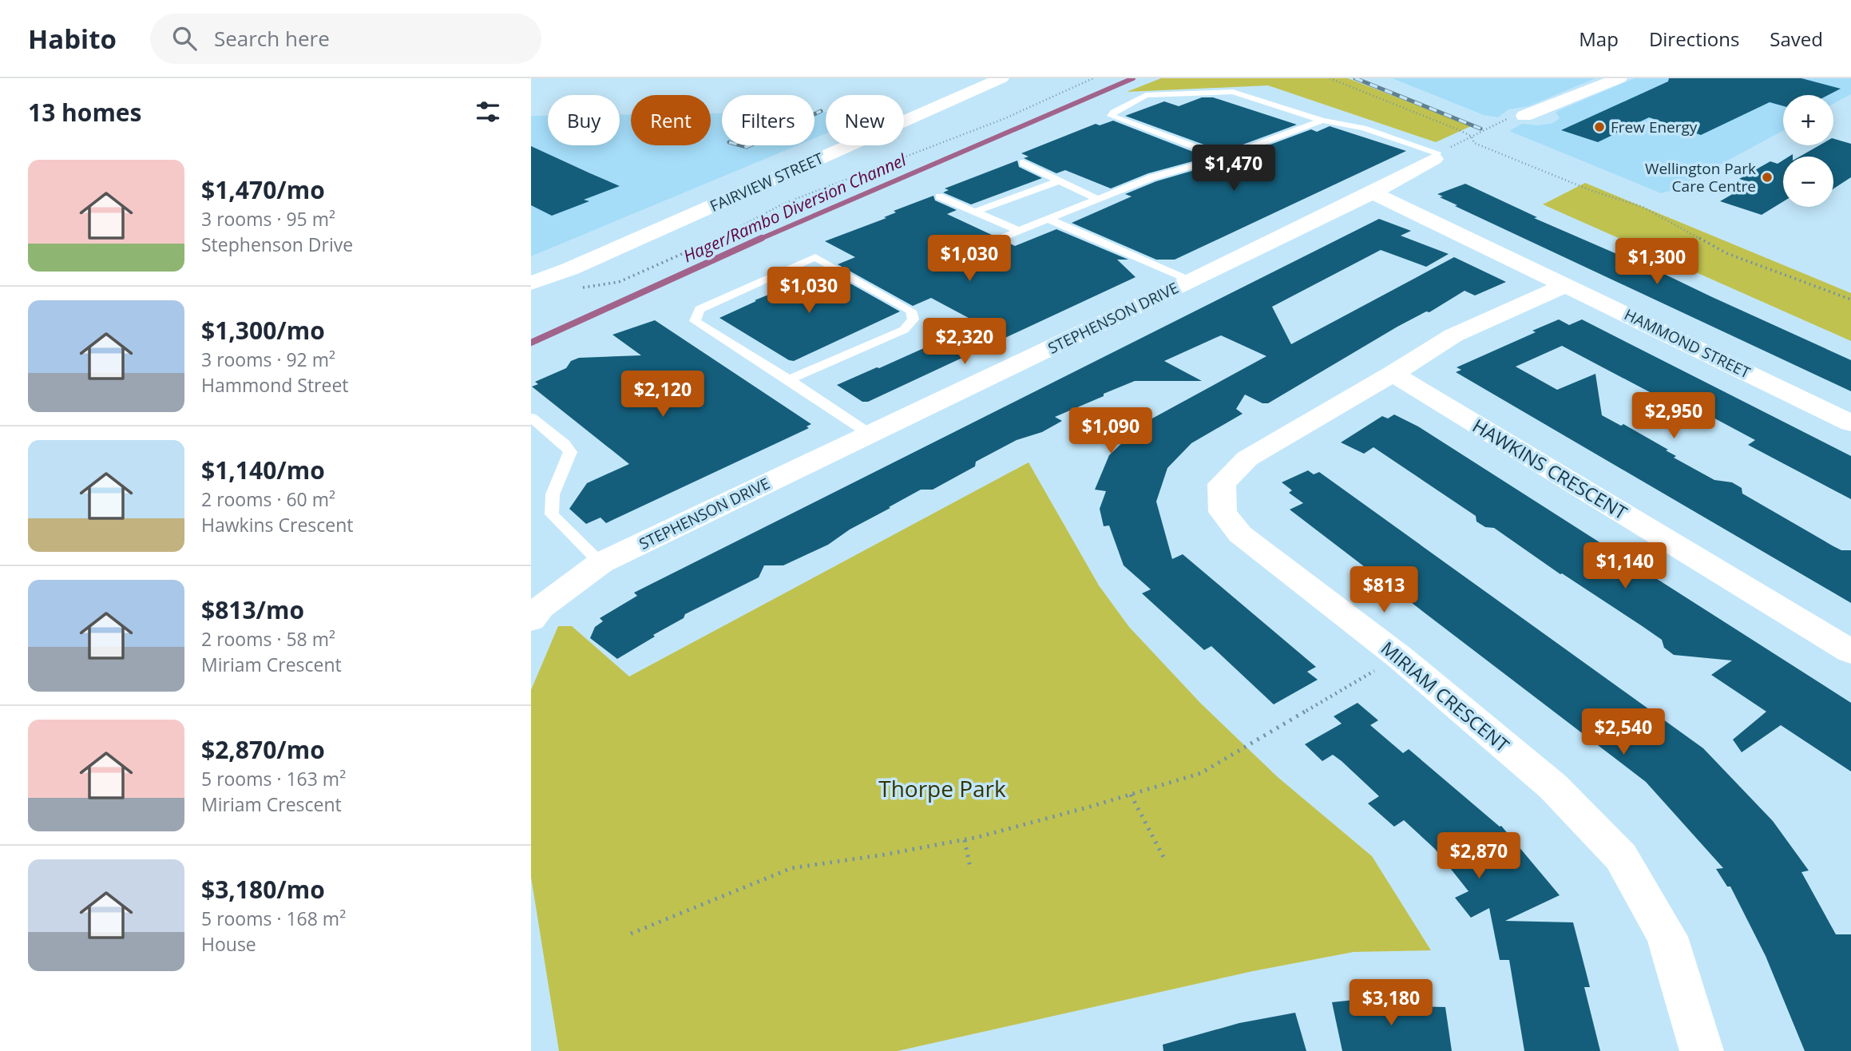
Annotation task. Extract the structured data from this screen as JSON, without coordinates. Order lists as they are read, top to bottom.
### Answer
{
  "streets": {
    "street": [
      "FAIRVIEW STREET",
      "STEPHENSON DRIVE",
      "HAMMOND STREET",
      "HAWKINS CRESCENT",
      "MIRIAM CRESCENT"
    ]
  },
  "crossings": [
    ["STEPHENSON DRIVE", "HAMMOND STREET"],
    ["HAMMOND STREET", "MIRIAM CRESCENT"],
    ["HAWKINS CRESCENT", "MIRIAM CRESCENT"]
  ],
  "water": ["Hager/Rambo Diversion Channel"],
  "parks": ["Thorpe Park"],
  "places": ["Frew Energy", "Wellington Park Care Centre"],
  "page": {
    "header": "Habito",
    "search": "Search here",
    "nav": ["Map", "Directions", "Saved"],
    "heading": "13 homes",
    "map_buttons": ["+", "−"],
    "chip": [
      "Buy",
      "Rent",
      "Filters",
      "New"
    ],
    "price": [
      "$1,470",
      "$1,030",
      "$1,300",
      "$1,030",
      "$2,320",
      "$2,120",
      "$2,950",
      "$1,090",
      "$1,140",
      "$813",
      "$2,540",
      "$2,870",
      "$3,180"
    ],
    "list": [
      {
        "name": "$1,470/mo",
        "note": "3 rooms · 95 m² · Stephenson Drive"
      },
      {
        "name": "$1,300/mo",
        "note": "3 rooms · 92 m² · Hammond Street"
      },
      {
        "name": "$1,140/mo",
        "note": "2 rooms · 60 m² · Hawkins Crescent"
      },
      {
        "name": "$813/mo",
        "note": "2 rooms · 58 m² · Miriam Crescent"
      },
      {
        "name": "$2,870/mo",
        "note": "5 rooms · 163 m² · Miriam Crescent"
      },
      {
        "name": "$3,180/mo",
        "note": "5 rooms · 168 m² · House"
      }
    ]
  }
}
